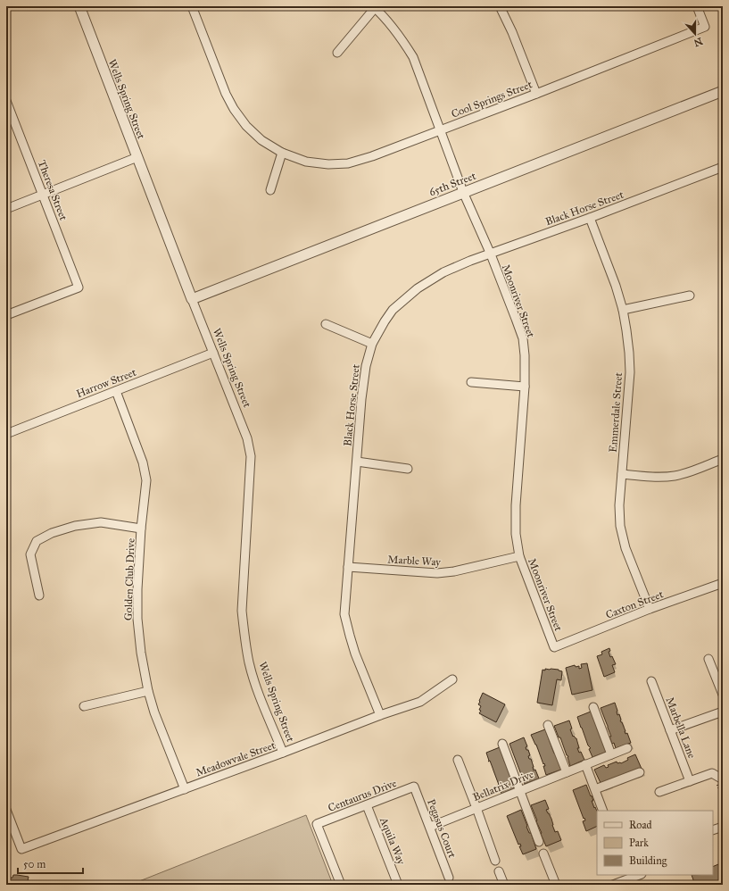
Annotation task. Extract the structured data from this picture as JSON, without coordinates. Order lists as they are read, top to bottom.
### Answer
{
  "streets": {
    "street": [
      "Wells Spring Street",
      "Cool Springs Street",
      "65th Street",
      "Theresa Street",
      "Black Horse Street",
      "Moonriver Street",
      "Harrow Street",
      "Emmerdale Street",
      "Marble Way",
      "Golden Club Drive",
      "Caxton Street",
      "Marbella Lane",
      "Meadowvale Street",
      "Bellatrix Drive",
      "Centaurus Drive",
      "Pegasus Court",
      "Aquila Way"
    ]
  },
  "crossings": [
    ["Wells Spring Street", "65th Street"],
    ["Wells Spring Street", "Harrow Street"],
    ["Wells Spring Street", "Meadowvale Street"],
    ["Cool Springs Street", "Moonriver Street"],
    ["65th Street", "Moonriver Street"],
    ["Black Horse Street", "Moonriver Street"],
    ["Black Horse Street", "Emmerdale Street"],
    ["Black Horse Street", "Marble Way"],
    ["Black Horse Street", "Meadowvale Street"],
    ["Moonriver Street", "Marble Way"],
    ["Moonriver Street", "Caxton Street"],
    ["Harrow Street", "Golden Club Drive"],
    ["Emmerdale Street", "Caxton Street"],
    ["Golden Club Drive", "Meadowvale Street"],
    ["Bellatrix Drive", "Pegasus Court"],
    ["Centaurus Drive", "Pegasus Court"],
    ["Centaurus Drive", "Aquila Way"]
  ],
  "legend": ["Road", "Park", "Building"],
  "scale_bar": "50 m",
  "north": "bottom"
}
